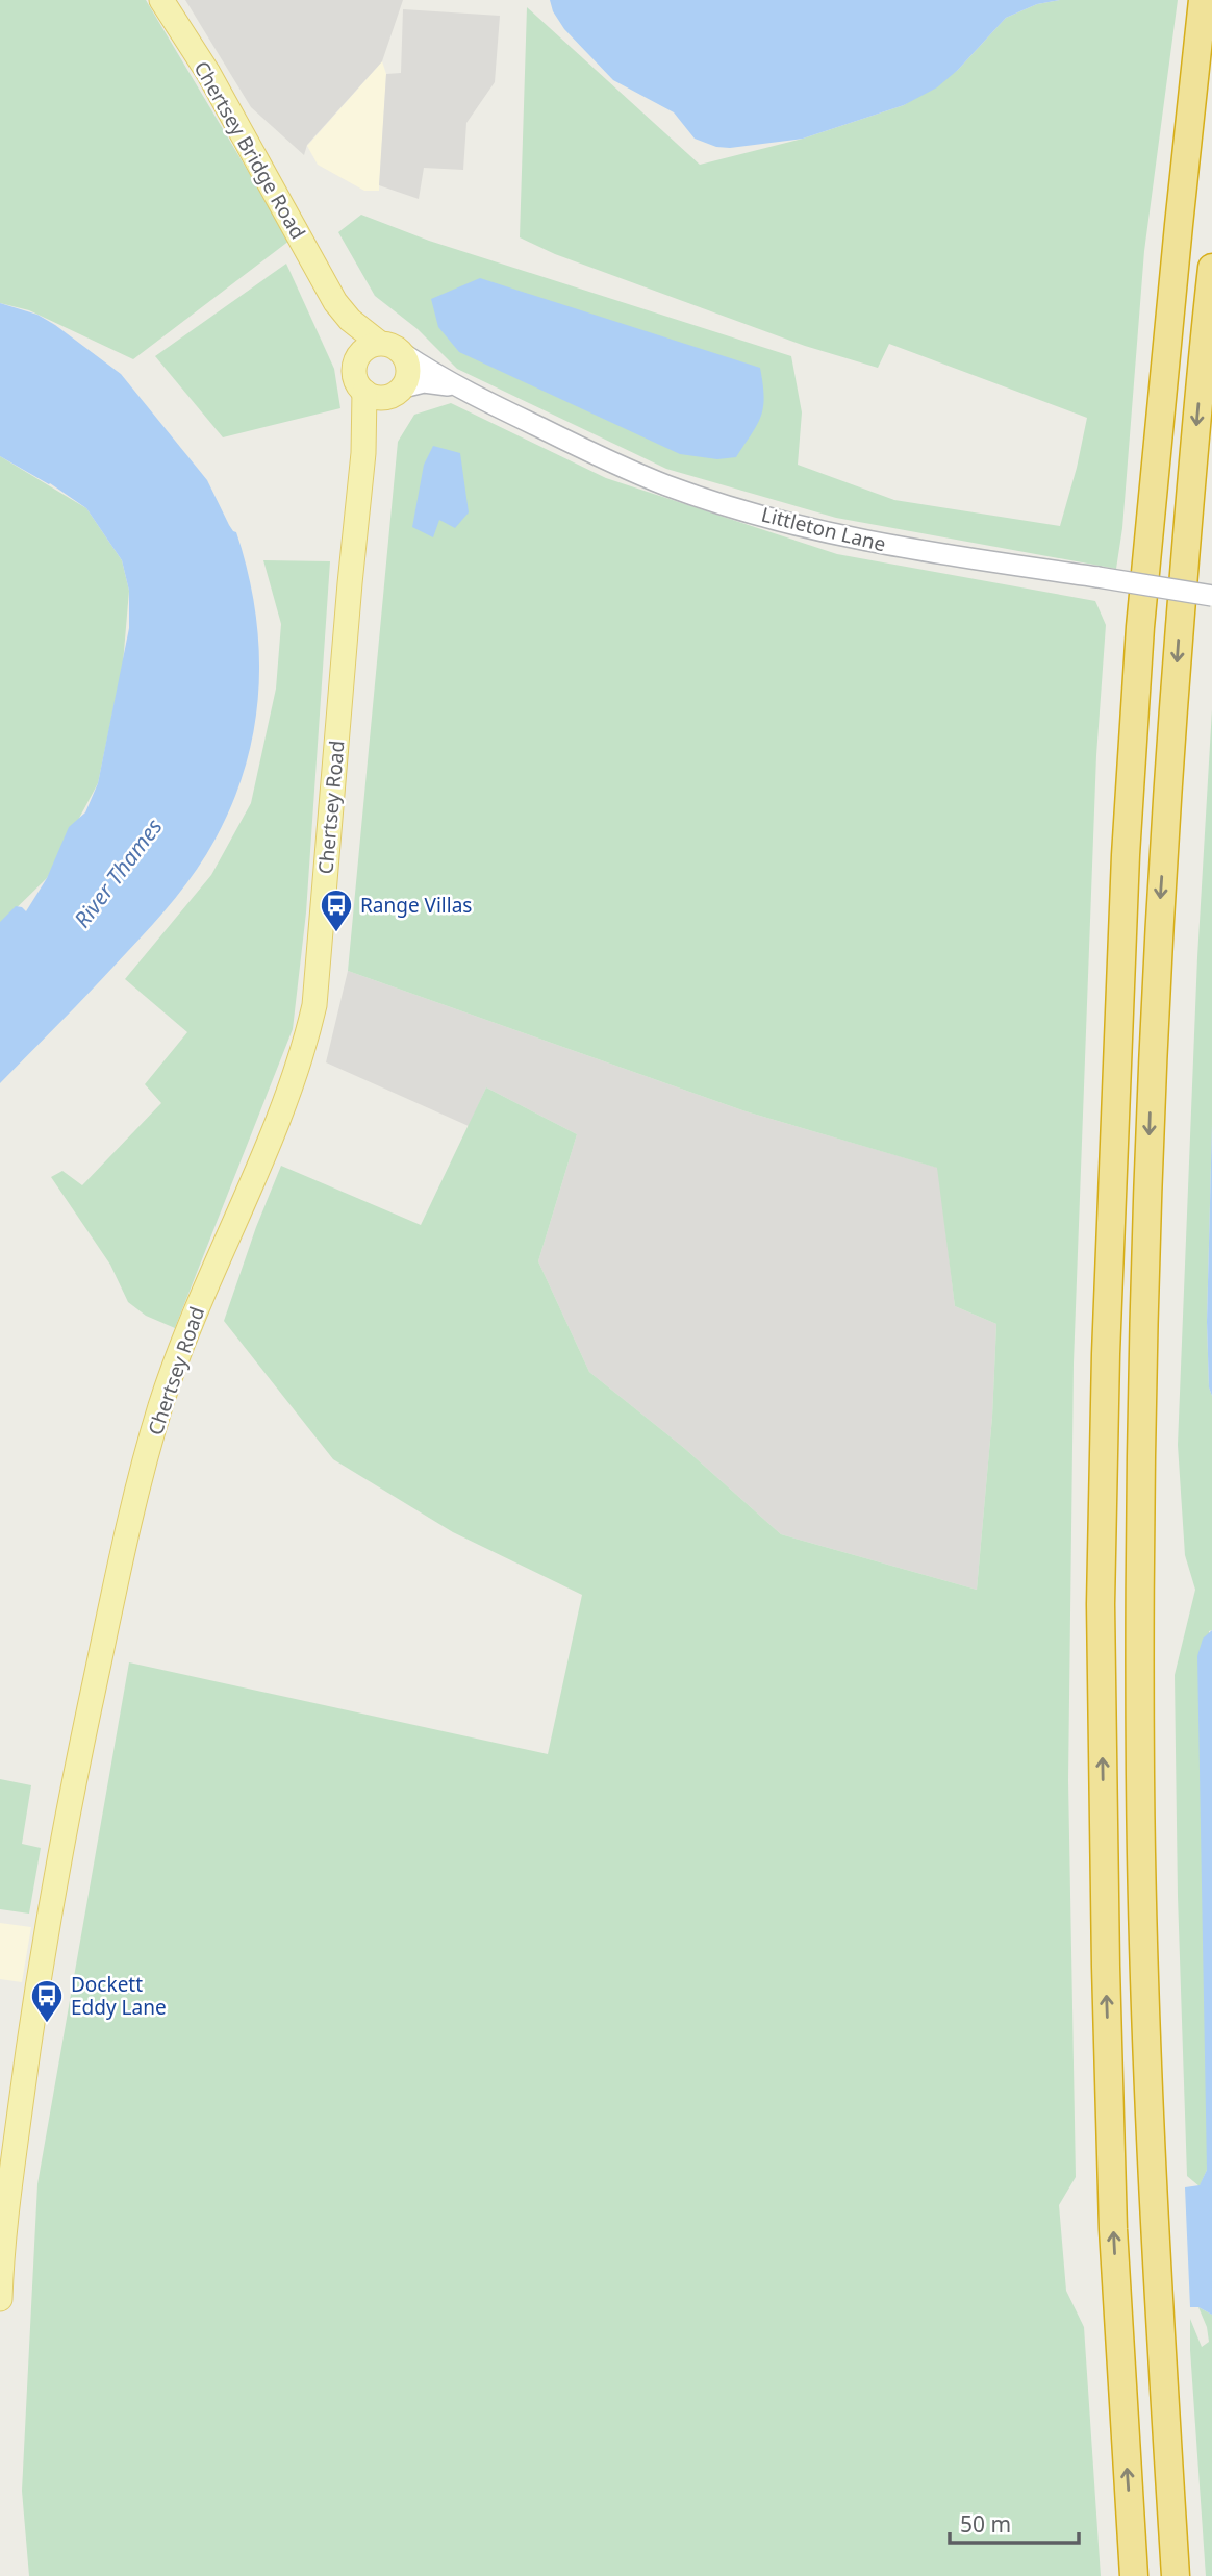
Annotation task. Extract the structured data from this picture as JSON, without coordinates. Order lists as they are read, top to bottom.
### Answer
{
  "streets": {
    "main road": ["Chertsey Bridge Road", "Chertsey Road"],
    "street": ["Littleton Lane"]
  },
  "crossings": [
    ["Chertsey Bridge Road", "Chertsey Road"]
  ],
  "water": ["River Thames"],
  "places": {
    "bus stop": ["Range Villas", "Dockett Eddy Lane"]
  },
  "scale_bar": "50 m"
}
